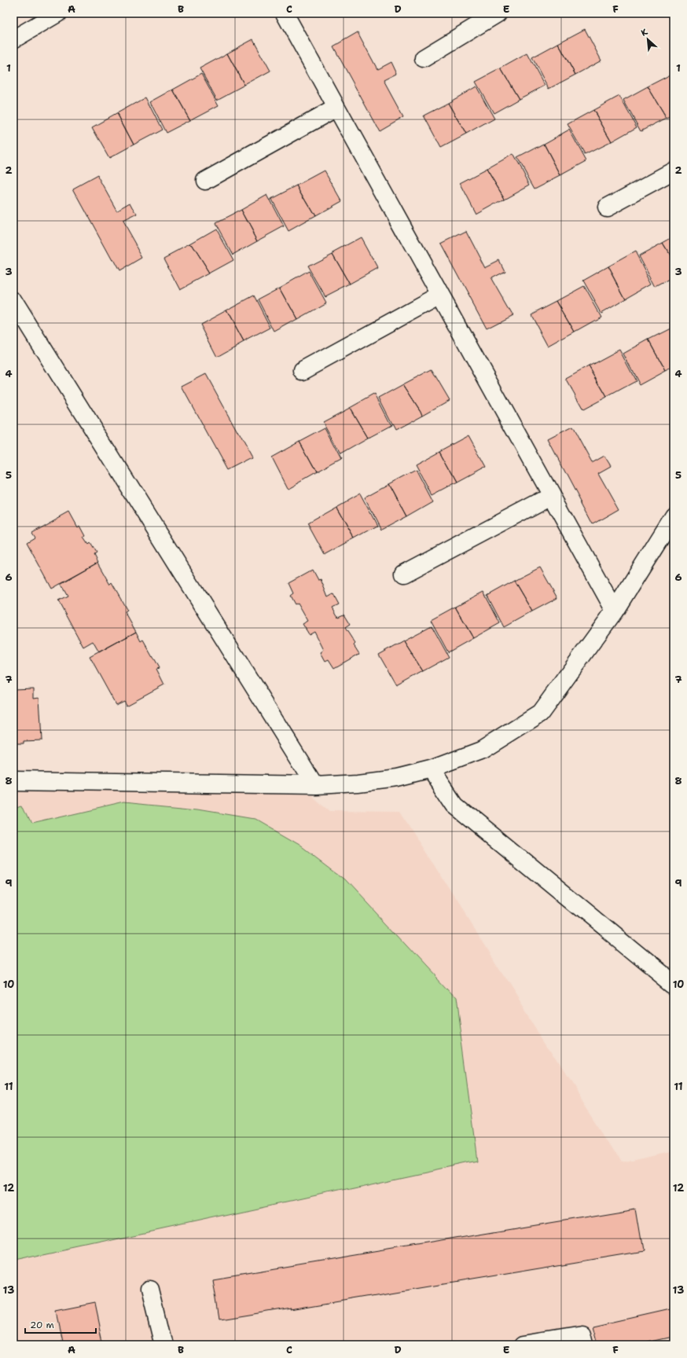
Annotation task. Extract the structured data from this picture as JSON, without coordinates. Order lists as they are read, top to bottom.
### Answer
{
  "scale_bar": "20 m",
  "north": "top left",
  "grid": {
    "columns": [
      "A",
      "B",
      "C",
      "D",
      "E",
      "F"
    ],
    "rows": [
      "1",
      "2",
      "3",
      "4",
      "5",
      "6",
      "7",
      "8",
      "9",
      "10",
      "11",
      "12",
      "13"
    ]
  }
}
